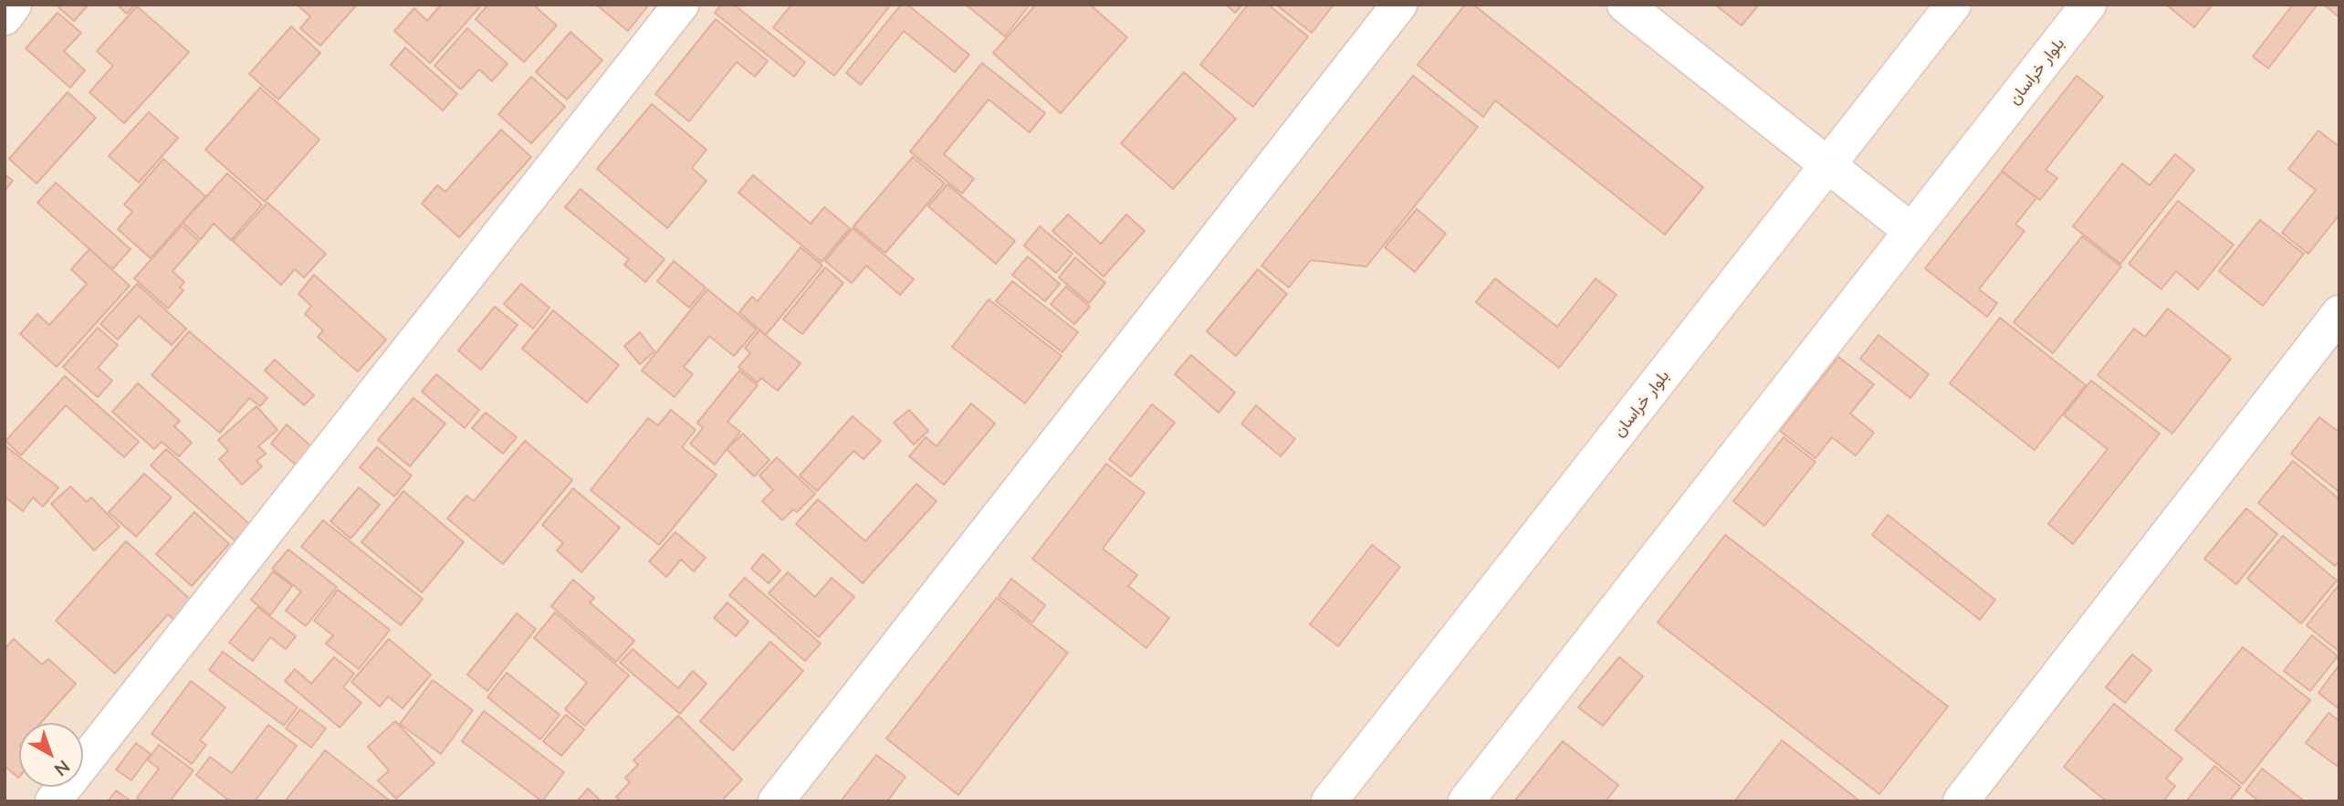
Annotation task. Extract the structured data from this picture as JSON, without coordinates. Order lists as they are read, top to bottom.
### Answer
{
  "streets": {
    "street": ["بلوار خراسان"]
  },
  "north": "bottom right"
}
